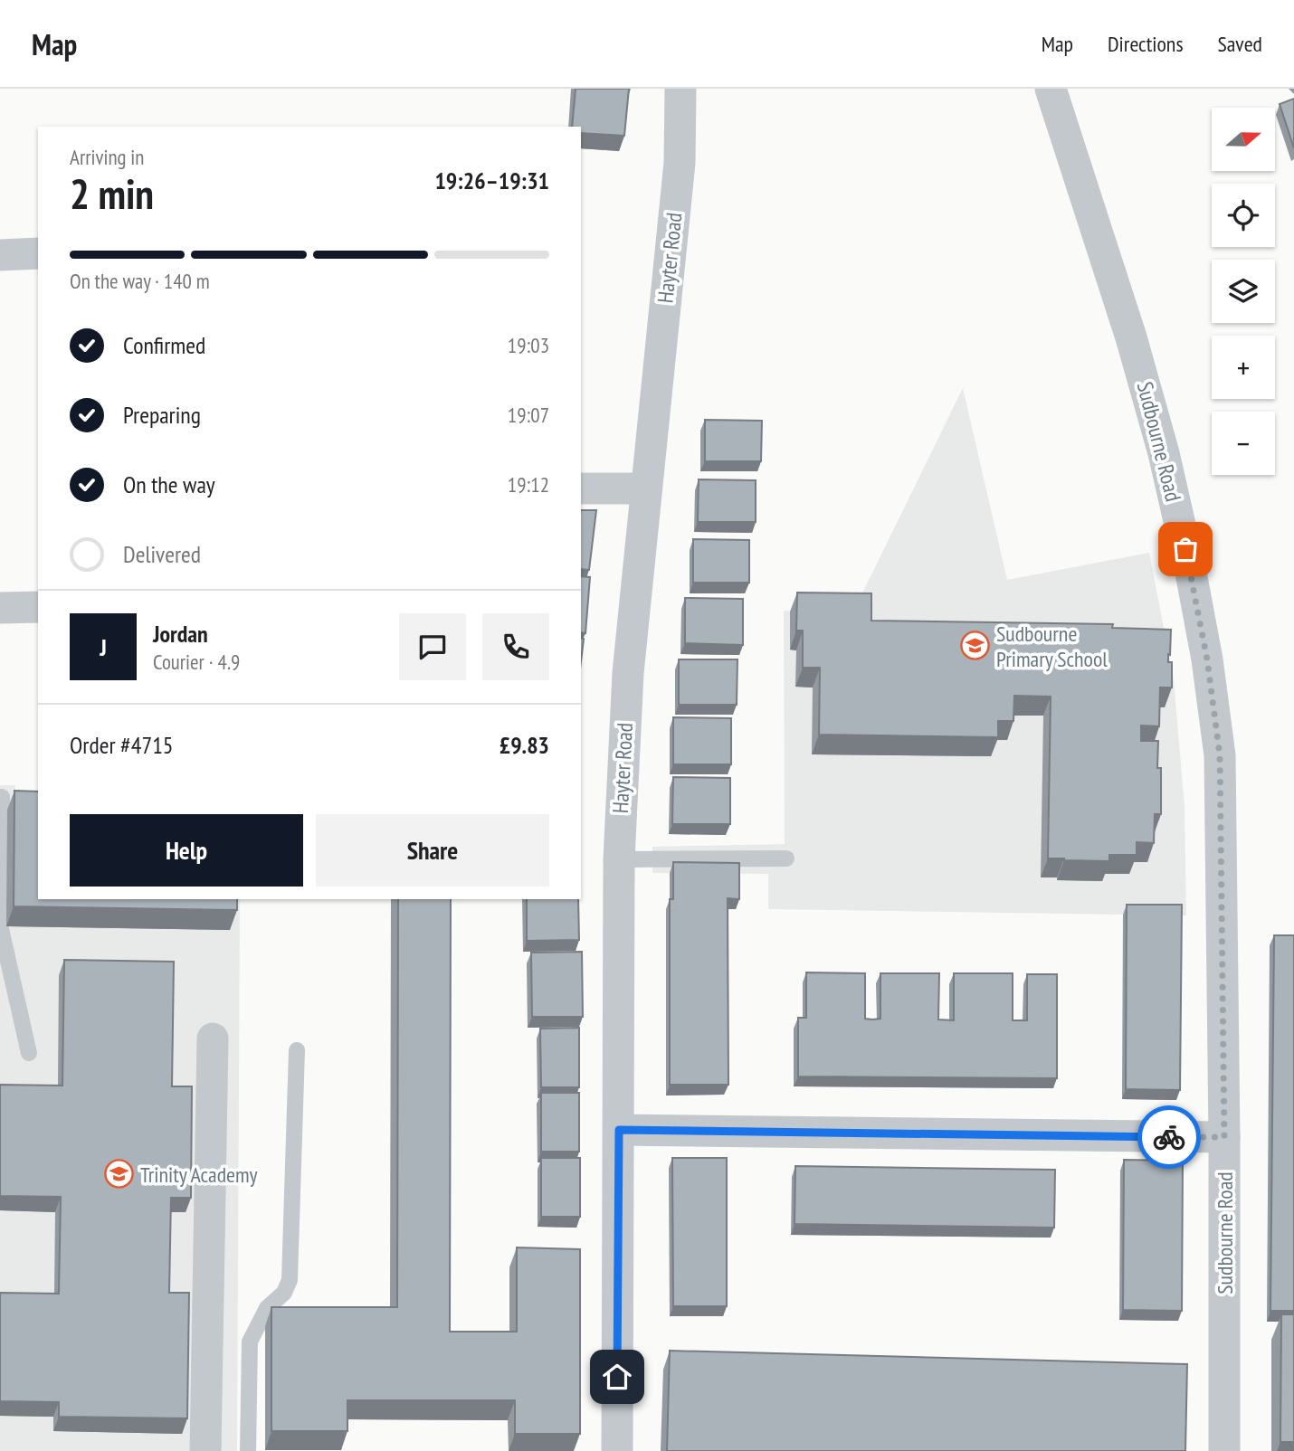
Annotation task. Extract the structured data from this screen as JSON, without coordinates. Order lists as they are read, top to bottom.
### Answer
{
  "streets": {
    "street": ["Hayter Road", "Sudbourne Road"]
  },
  "places": {
    "school or university": ["Sudbourne Primary School", "Trinity Academy"]
  },
  "north": "right",
  "page": {
    "header": "Map",
    "nav": ["Map", "Directions", "Saved"],
    "map_buttons": ["+", "−"],
    "heading": ["2 min", "Arriving in", "19:26–19:31"],
    "panel": [
      "Jordan",
      "Courier · 4.9",
      "Order #4715",
      "£9.83"
    ],
    "bar": "On the way · 140 m",
    "list": [
      ["Confirmed", "19:03"],
      ["Preparing", "19:07"],
      ["On the way", "19:12"],
      "Delivered"
    ],
    "round": "J",
    "buttons": ["Help", "Share"]
  }
}
